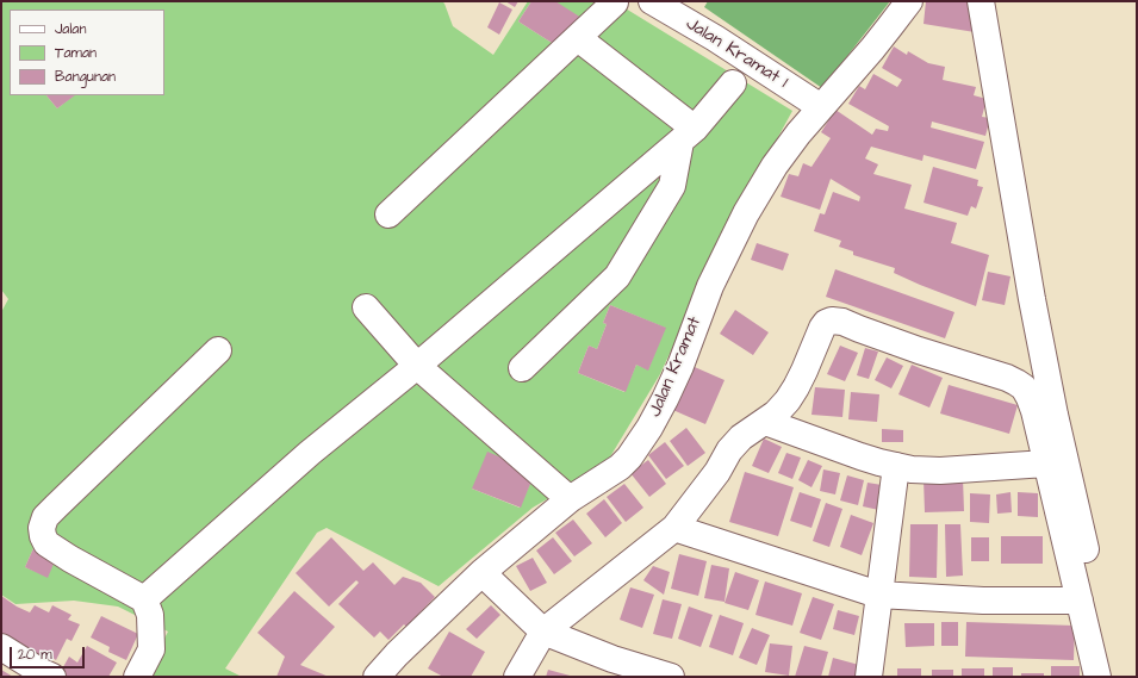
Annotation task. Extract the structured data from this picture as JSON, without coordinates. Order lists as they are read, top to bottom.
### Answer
{
  "streets": {
    "street": ["Jalan Kramat 1", "Jalan Kramat"]
  },
  "crossings": [
    ["Jalan Kramat 1", "Jalan Kramat"]
  ],
  "legend": ["Jalan", "Taman", "Bangunan"],
  "scale_bar": "20 m"
}
